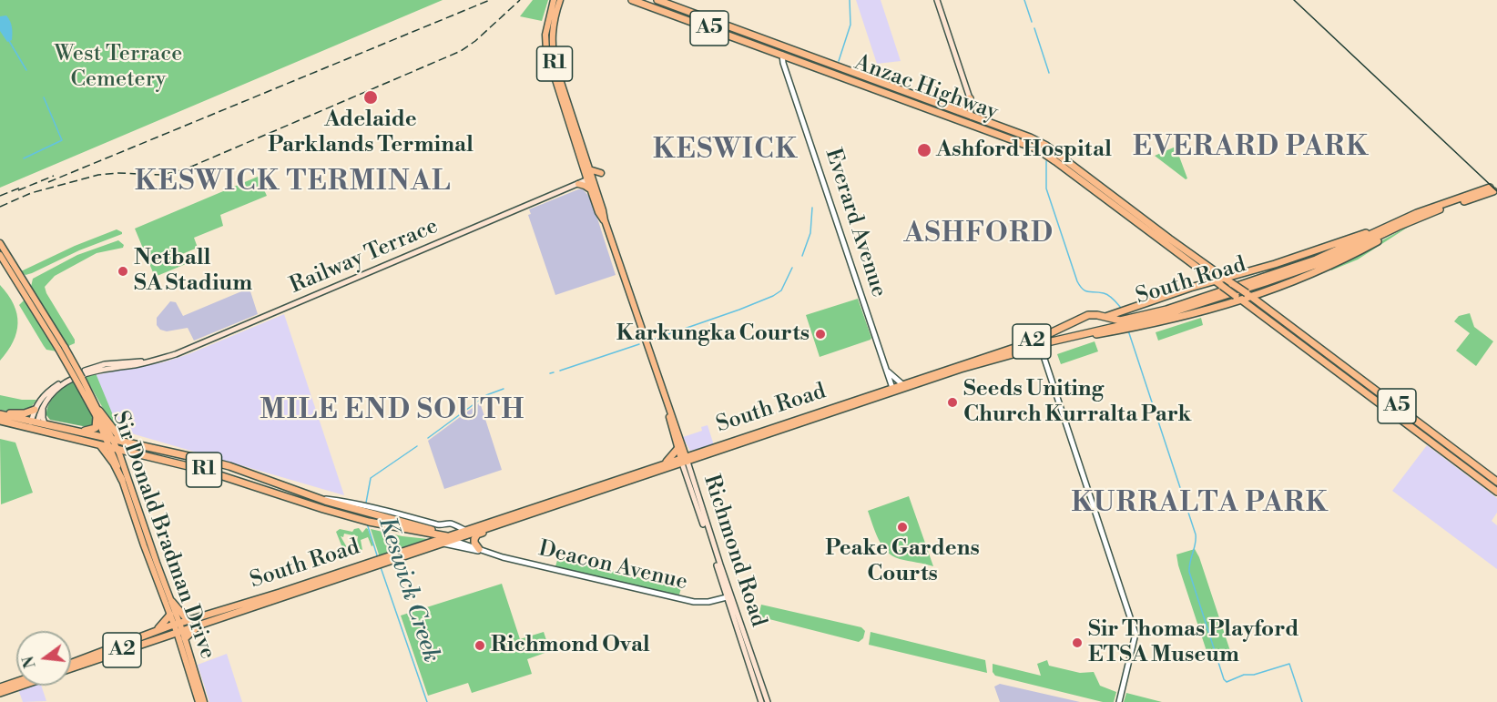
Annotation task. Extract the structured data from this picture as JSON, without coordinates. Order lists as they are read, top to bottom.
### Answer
{
  "streets": {
    "highway": [
      "A5",
      "R1",
      "Anzac Highway",
      "South Road",
      "A2"
    ],
    "main road": ["Railway Terrace", "Sir Donald Bradman Drive", "Richmond Road"],
    "street": ["Everard Avenue", "Deacon Avenue"]
  },
  "crossings": [
    ["R1", "Railway Terrace"],
    ["R1", "South Road"],
    ["R1", "Sir Donald Bradman Drive"],
    ["R1", "Deacon Avenue"],
    ["Anzac Highway", "Everard Avenue"],
    ["Everard Avenue", "South Road"],
    ["Railway Terrace", "Richmond Road"],
    ["South Road", "Sir Donald Bradman Drive"],
    ["South Road", "Richmond Road"],
    ["South Road", "Deacon Avenue"],
    ["Richmond Road", "Deacon Avenue"]
  ],
  "districts": [
    "EVERARD PARK",
    "KESWICK",
    "KESWICK TERMINAL",
    "ASHFORD",
    "MILE END SOUTH",
    "KURRALTA PARK"
  ],
  "water": ["Keswick Creek"],
  "parks": ["West Terrace Cemetery"],
  "places": [
    "Adelaide Parklands Terminal",
    "Ashford Hospital",
    "Netball SA Stadium",
    "Karkungka Courts",
    "Seeds Uniting Church Kurralta Park",
    "Peake Gardens Courts",
    "Sir Thomas Playford ETSA Museum",
    "Richmond Oval"
  ],
  "north": "left"
}
